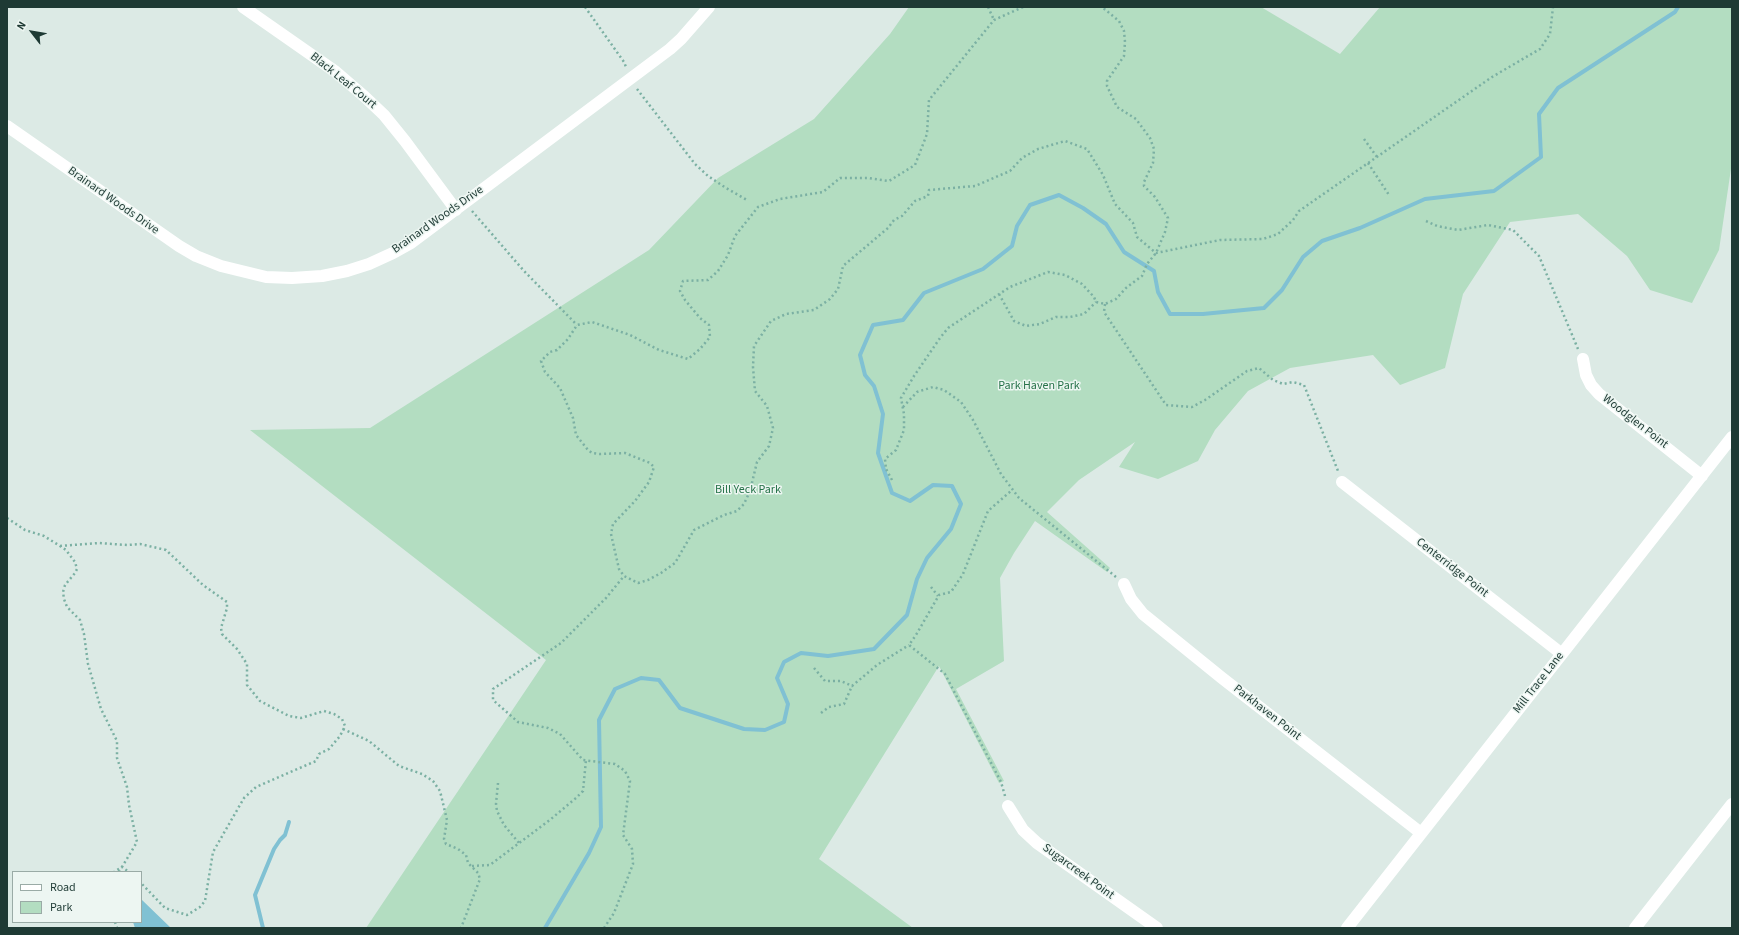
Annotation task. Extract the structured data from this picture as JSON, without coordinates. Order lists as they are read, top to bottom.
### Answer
{
  "streets": {
    "street": [
      "Black Leaf Court",
      "Brainard Woods Drive",
      "Woodglen Point",
      "Centerridge Point",
      "Mill Trace Lane",
      "Parkhaven Point",
      "Sugarcreek Point"
    ]
  },
  "crossings": [
    ["Black Leaf Court", "Brainard Woods Drive"],
    ["Woodglen Point", "Mill Trace Lane"],
    ["Centerridge Point", "Mill Trace Lane"],
    ["Mill Trace Lane", "Parkhaven Point"]
  ],
  "parks": ["Park Haven Park", "Bill Yeck Park"],
  "legend": ["Road", "Park"],
  "north": "top left"
}
